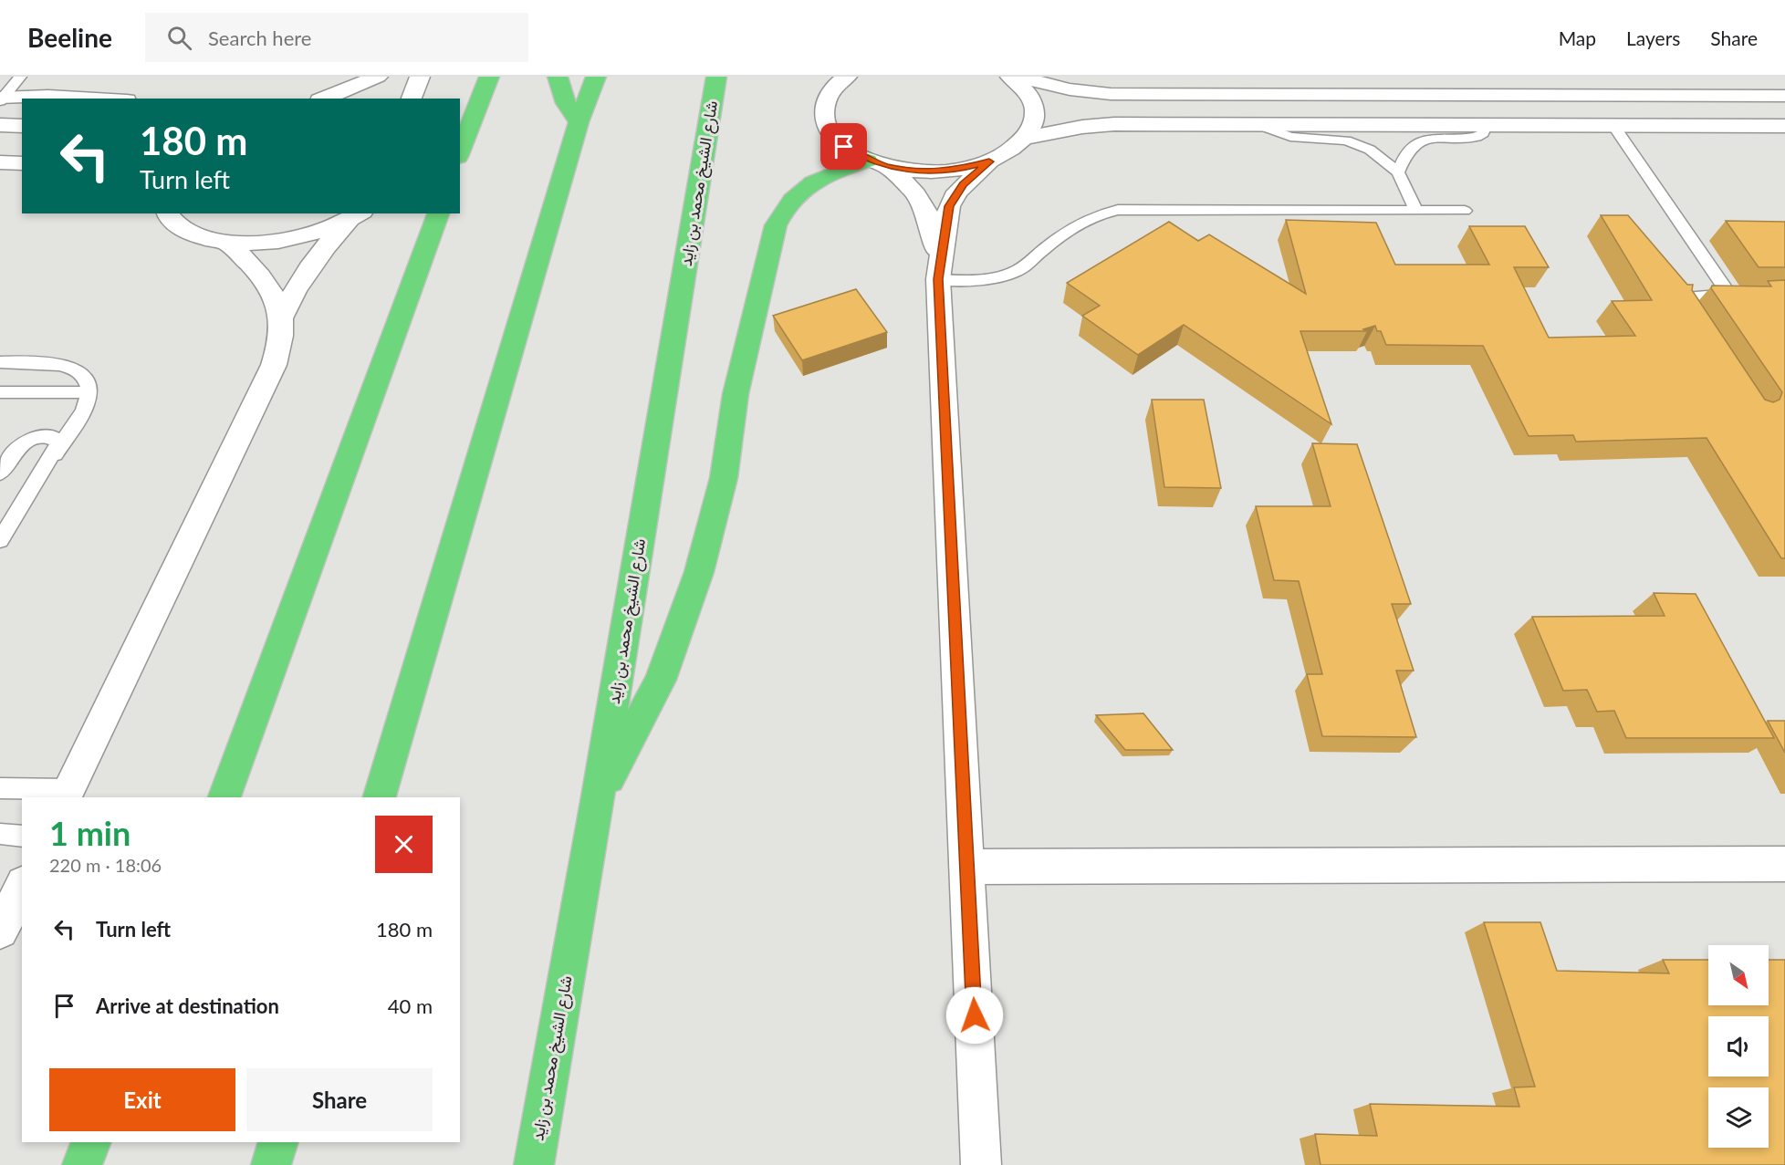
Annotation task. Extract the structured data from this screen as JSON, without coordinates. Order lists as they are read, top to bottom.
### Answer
{
  "streets": {
    "highway": ["شارع الشيخ محمد بن زايد"]
  },
  "north": "bottom right",
  "page": {
    "header": "Beeline",
    "search": "Search here",
    "nav": ["Map", "Layers", "Share"],
    "turn": ["180 m", "Turn left"],
    "heading": ["1 min", "220 m · 18:06"],
    "list": [
      {
        "name": "Turn left",
        "value": "180 m"
      },
      {
        "name": "Arrive at destination",
        "value": "40 m"
      }
    ],
    "buttons": ["Exit", "Share"]
  }
}
